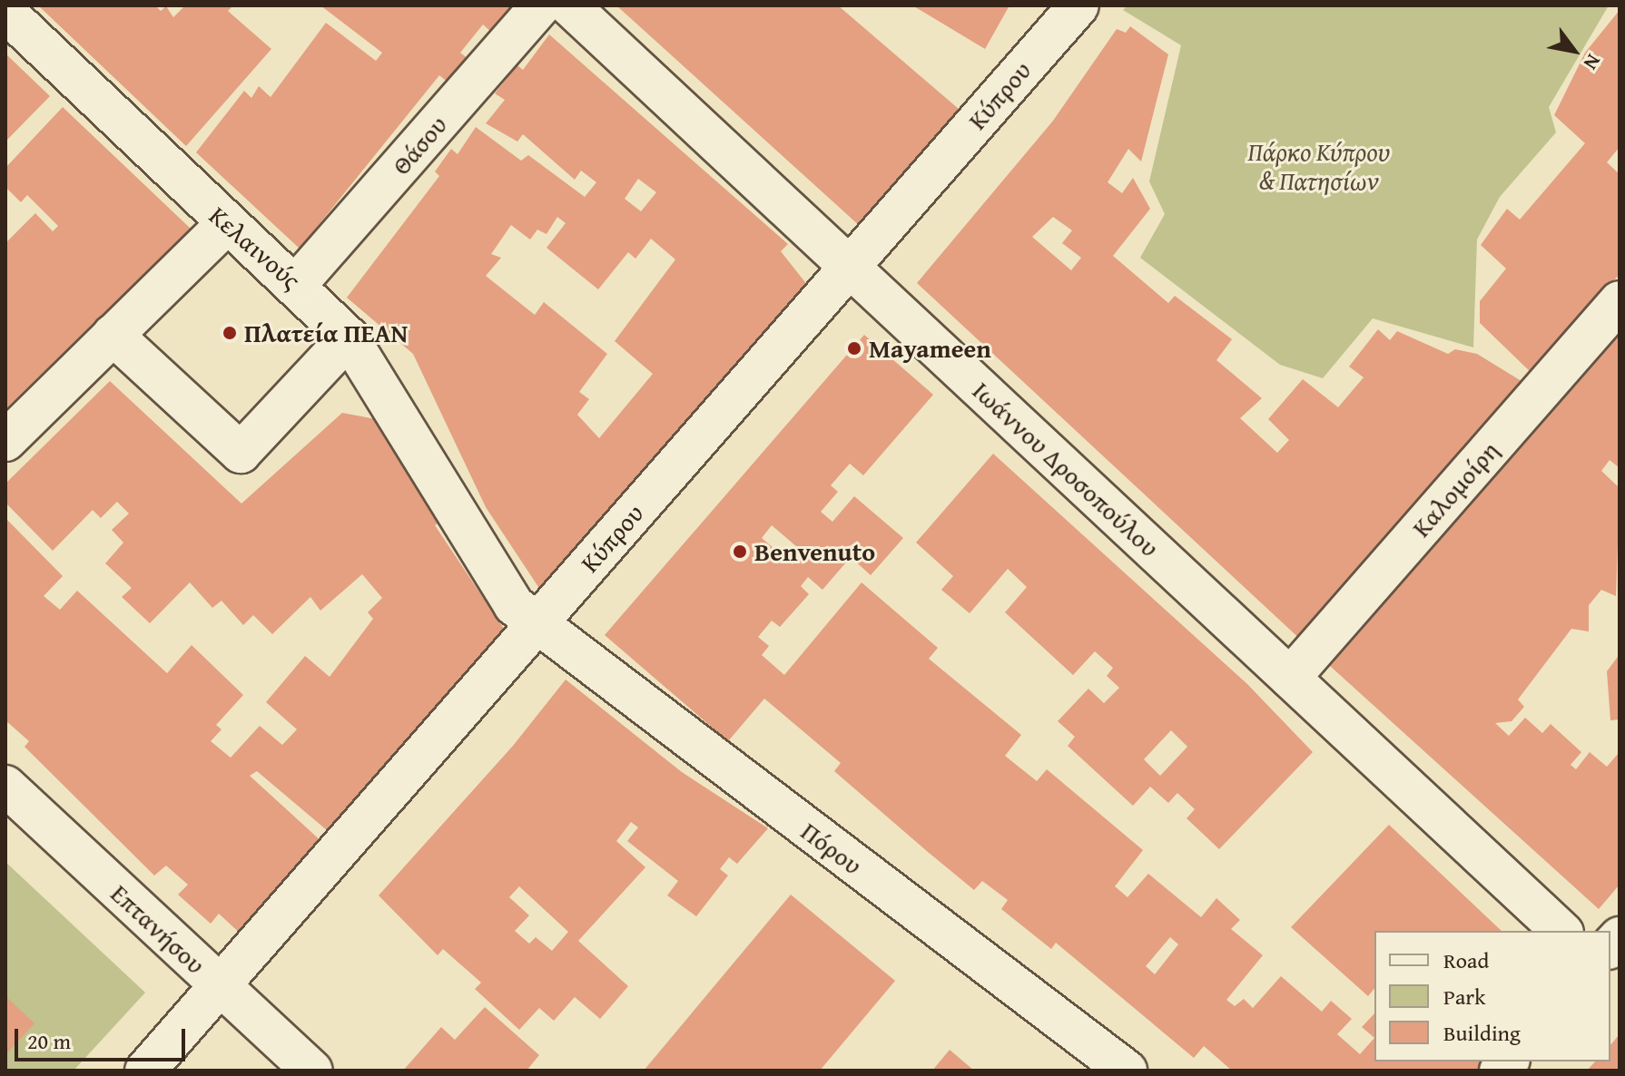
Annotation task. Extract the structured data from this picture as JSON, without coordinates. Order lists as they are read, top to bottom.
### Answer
{
  "streets": {
    "street": [
      "Κύπρου",
      "Θάσου",
      "Κελαινούς",
      "Ιωάννου Δροσοπούλου",
      "Καλομοίρη",
      "Πόρου",
      "Επτανήσου"
    ]
  },
  "crossings": [
    ["Κύπρου", "Κελαινούς"],
    ["Κύπρου", "Ιωάννου Δροσοπούλου"],
    ["Κύπρου", "Πόρου"],
    ["Κύπρου", "Επτανήσου"],
    ["Θάσου", "Κελαινούς"],
    ["Κελαινούς", "Πόρου"],
    ["Ιωάννου Δροσοπούλου", "Καλομοίρη"]
  ],
  "parks": ["Πάρκο Κύπρου & Πατησίων"],
  "places": ["Πλατεία ΠΕΑΝ", "Mayameen", "Benvenuto"],
  "legend": ["Road", "Park", "Building"],
  "scale_bar": "20 m",
  "north": "bottom right"
}
